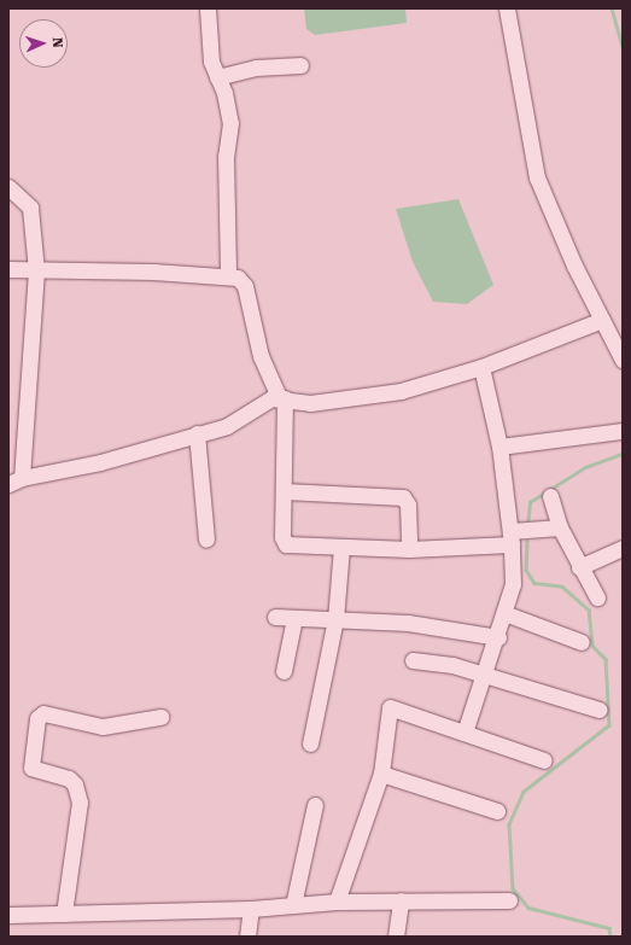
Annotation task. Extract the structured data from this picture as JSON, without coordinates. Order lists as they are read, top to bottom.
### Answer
{
  "north": "right"
}
